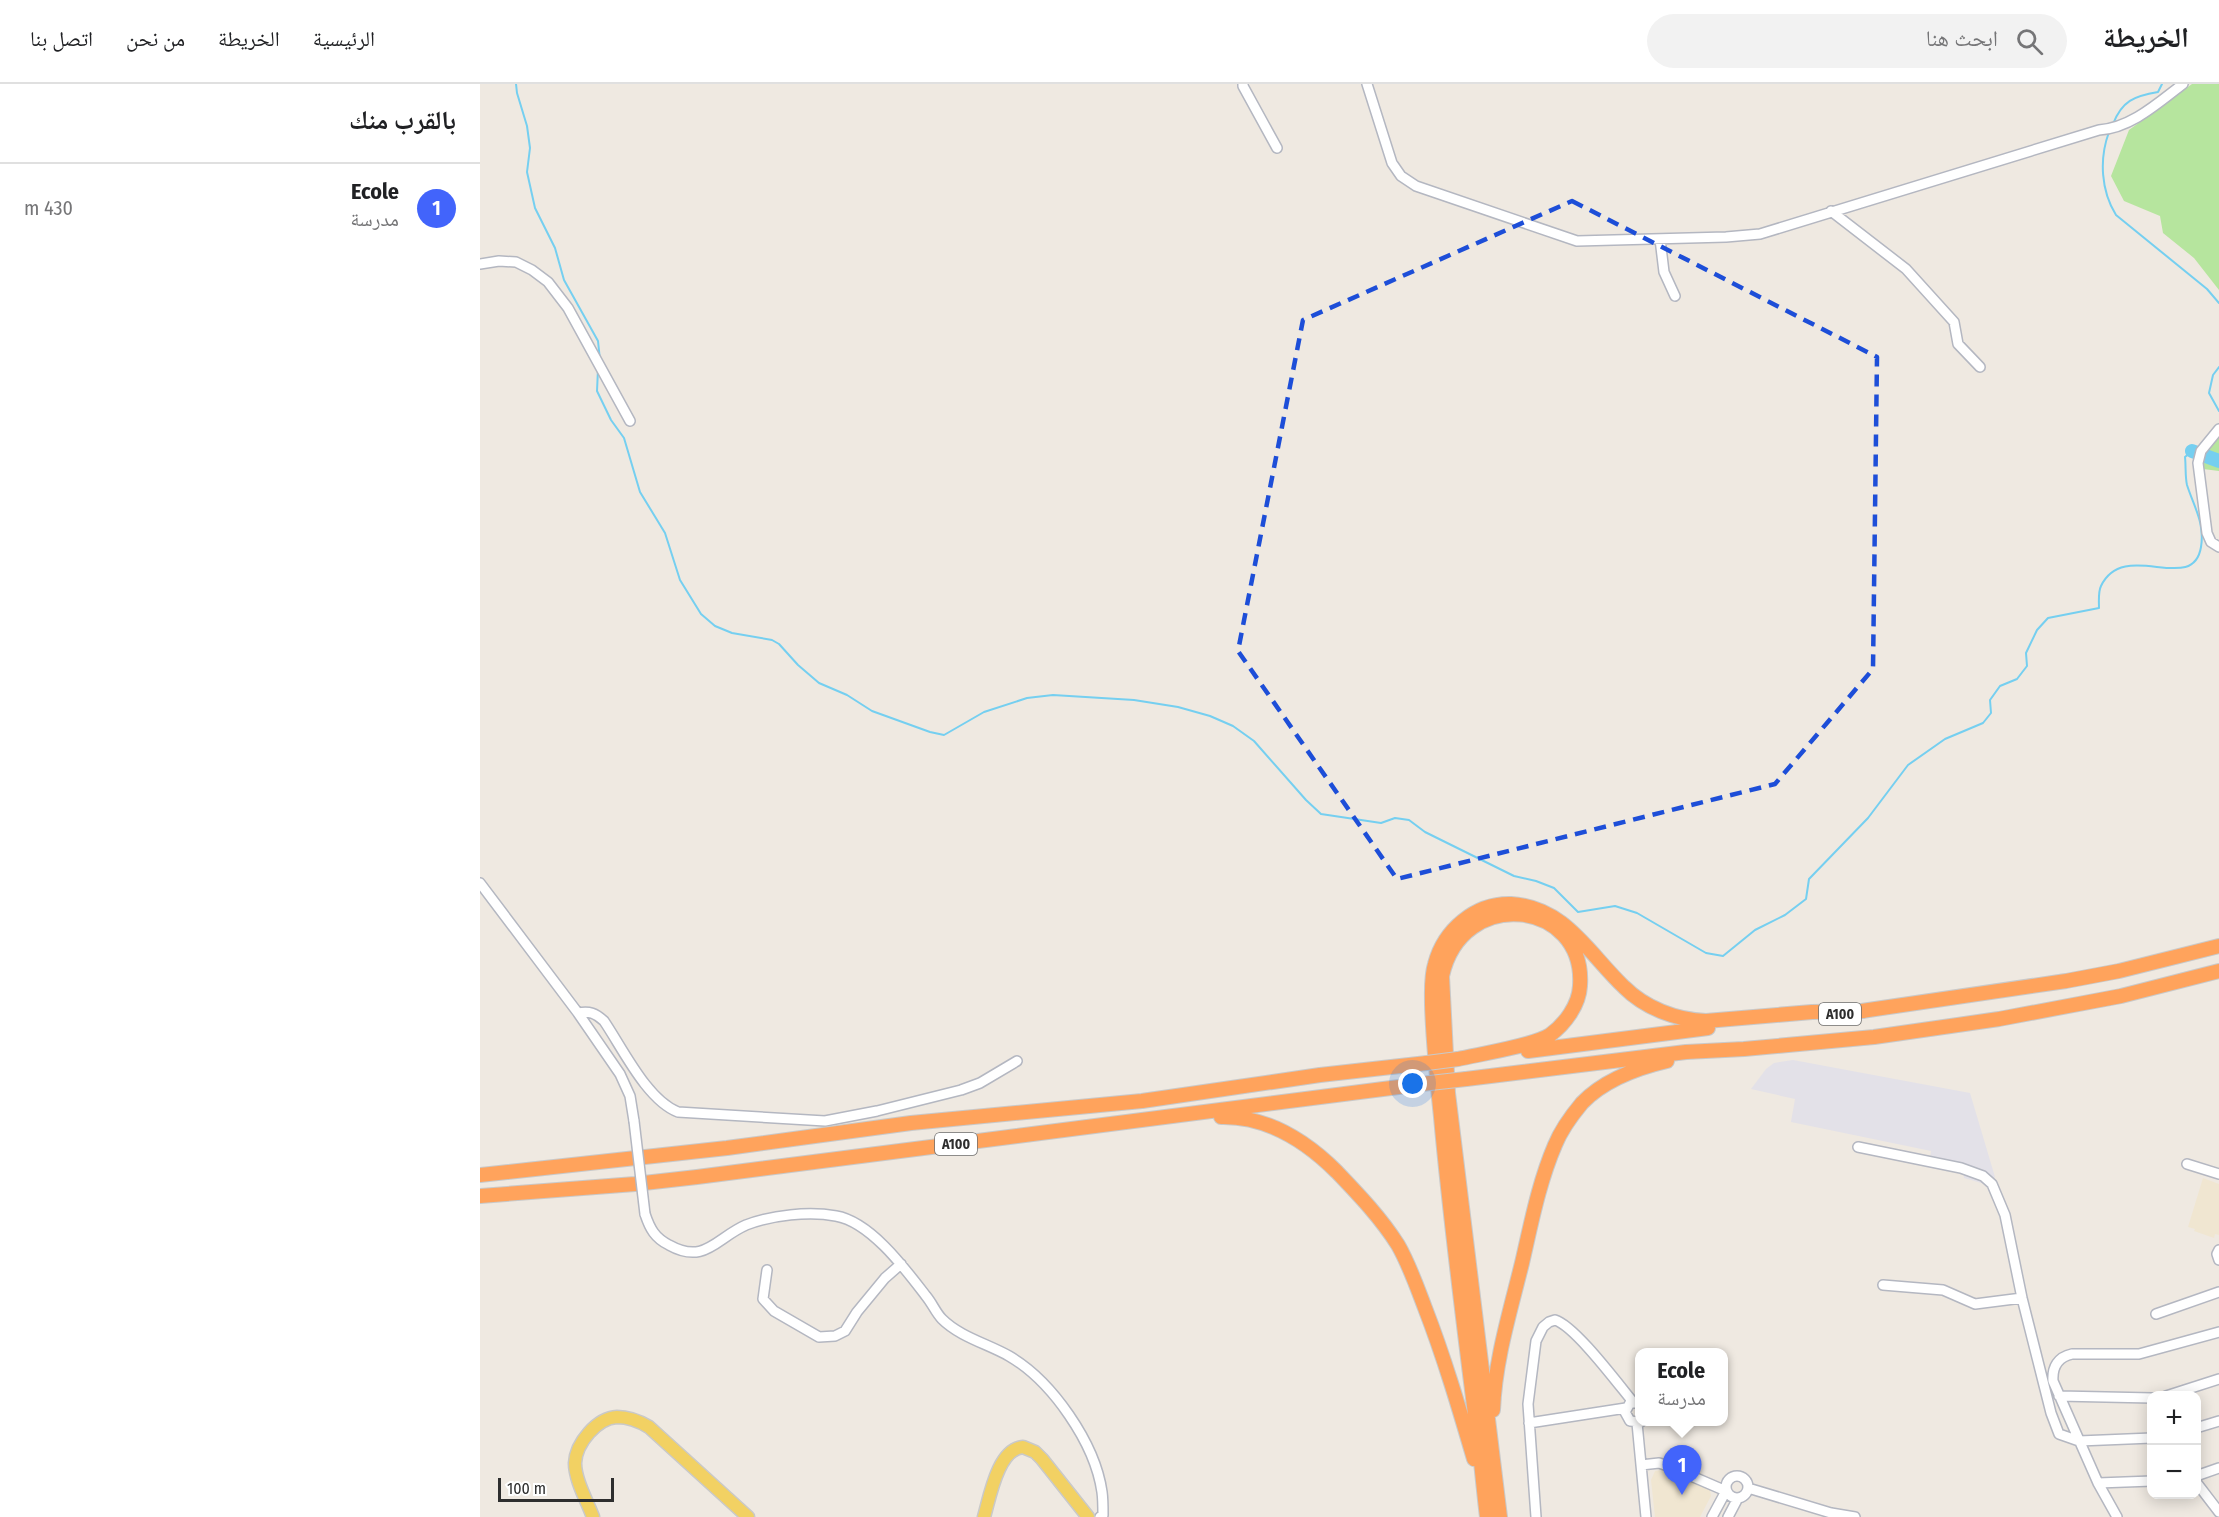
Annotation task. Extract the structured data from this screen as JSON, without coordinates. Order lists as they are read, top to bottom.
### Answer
{
  "streets": {
    "highway": ["A100"]
  },
  "scale_bar": "100 m",
  "page": {
    "header": "الخريطة",
    "search": "ابحث هنا",
    "nav": [
      "الرئيسية",
      "الخريطة",
      "من نحن",
      "اتصل بنا"
    ],
    "heading": "بالقرب منك",
    "list": [
      {
        "mark": "1",
        "name": "Ecole",
        "note": "مدرسة",
        "value": "430 m"
      }
    ],
    "popup": ["Ecole", "مدرسة"],
    "map_buttons": ["+", "−"],
    "pins": "1",
    "scale": "100 m"
  }
}
